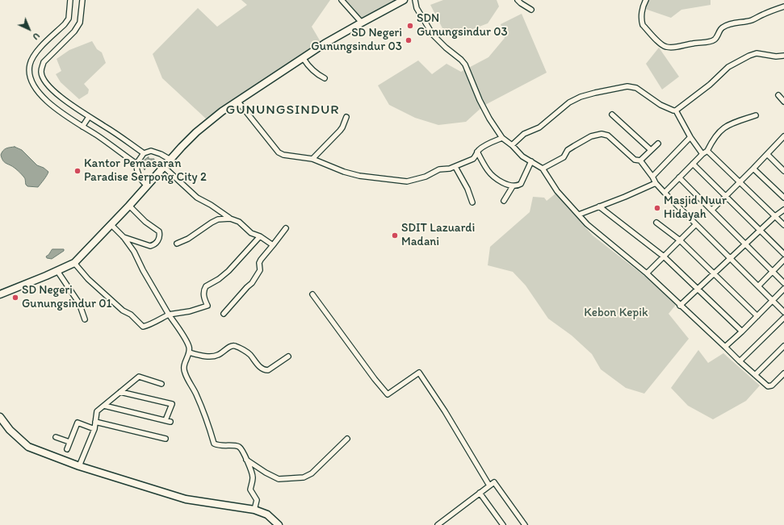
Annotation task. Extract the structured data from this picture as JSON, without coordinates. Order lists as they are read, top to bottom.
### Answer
{
  "districts": ["GUNUNGSINDUR"],
  "parks": ["Kebon Kepik"],
  "places": [
    "SDN Gunungsindur 03",
    "SD Negeri Gunungsindur 03",
    "Kantor Pemasaran Paradise Serpong City 2",
    "Masjid Nuur Hidayah",
    "SDIT Lazuardi Madani",
    "SD Negeri Gunungsindur 01"
  ],
  "north": "bottom right"
}
